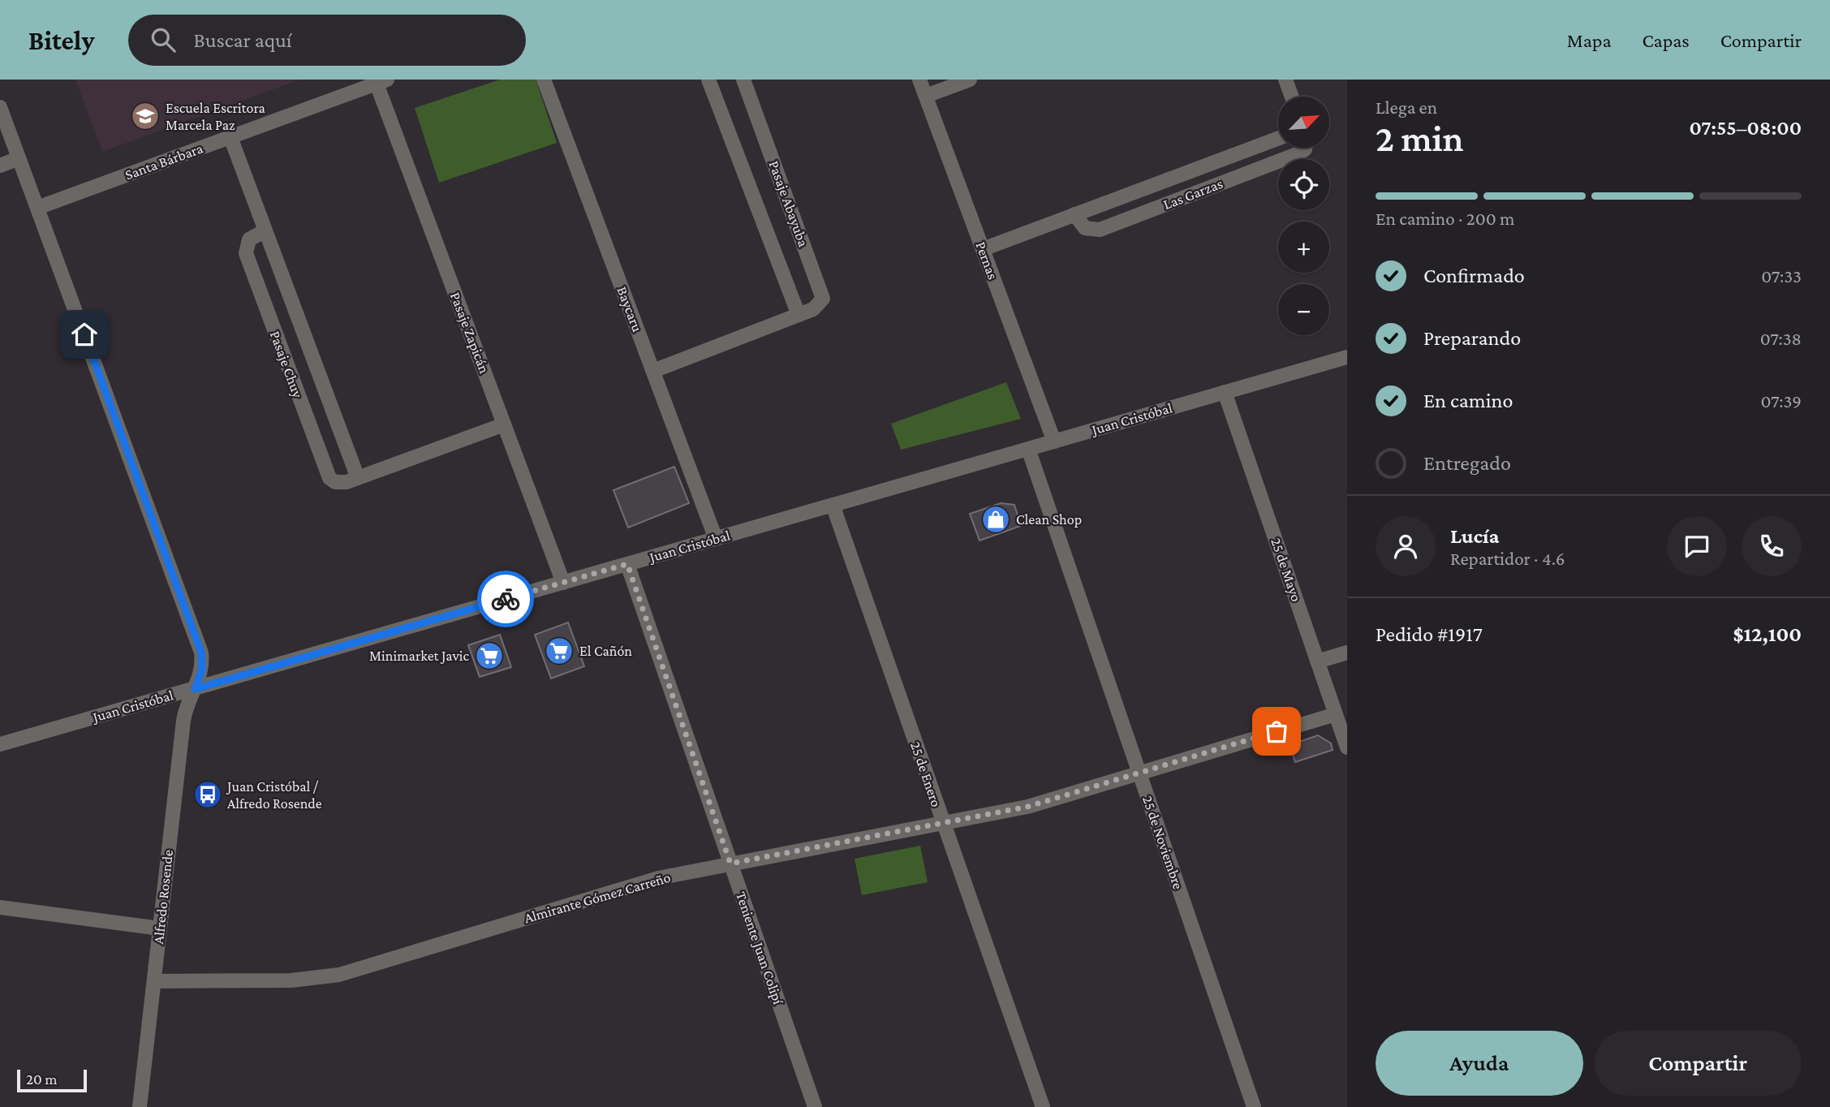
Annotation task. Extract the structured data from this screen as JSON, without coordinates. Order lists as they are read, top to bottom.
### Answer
{
  "streets": {
    "street": [
      "Santa Bárbara",
      "Las Garzas",
      "Pasaje Abayuba",
      "Pernas",
      "Baycaru",
      "Pasaje Zapicán",
      "Pasaje Chuy",
      "Juan Cristóbal",
      "25 de Mayo",
      "25 de Enero",
      "25 de Noviembre",
      "Alfredo Rosende",
      "Almirante Gómez Carreño",
      "Teniente Juan Colipí"
    ]
  },
  "crossings": [
    ["Santa Bárbara", "Pasaje Zapicán"],
    ["Santa Bárbara", "Pasaje Chuy"],
    ["Santa Bárbara", "Alfredo Rosende"],
    ["Las Garzas", "Pernas"],
    ["Pasaje Abayuba", "Baycaru"],
    ["Pernas", "Juan Cristóbal"],
    ["Baycaru", "Juan Cristóbal"],
    ["Pasaje Zapicán", "Pasaje Chuy"],
    ["Pasaje Zapicán", "Juan Cristóbal"],
    ["Juan Cristóbal", "25 de Mayo"],
    ["Juan Cristóbal", "25 de Enero"],
    ["Juan Cristóbal", "25 de Noviembre"],
    ["Juan Cristóbal", "Alfredo Rosende"],
    ["Juan Cristóbal", "Teniente Juan Colipí"],
    ["25 de Mayo", "Almirante Gómez Carreño"],
    ["25 de Enero", "Almirante Gómez Carreño"],
    ["25 de Noviembre", "Almirante Gómez Carreño"],
    ["Alfredo Rosende", "Almirante Gómez Carreño"],
    ["Almirante Gómez Carreño", "Teniente Juan Colipí"]
  ],
  "places": {
    "school or university": ["Escuela Escritora Marcela Paz"],
    "shop": ["Clean Shop"],
    "supermarket": ["El Cañón", "Minimarket Javic"],
    "bus stop": ["Juan Cristóbal / Alfredo Rosende"]
  },
  "scale_bar": "20 m",
  "north": "top right",
  "page": {
    "header": "Bitely",
    "search": "Buscar aquí",
    "nav": ["Mapa", "Capas", "Compartir"],
    "heading": ["2 min", "Llega en", "07:55–08:00"],
    "panel": [
      "Lucía",
      "Repartidor · 4.6",
      "Pedido #1917",
      "$12,100"
    ],
    "map_buttons": ["+", "−"],
    "bar": "En camino · 200 m",
    "list": [
      ["Confirmado", "07:33"],
      ["Preparando", "07:38"],
      ["En camino", "07:39"],
      "Entregado"
    ],
    "buttons": ["Ayuda", "Compartir"],
    "scale": "20 m"
  }
}
